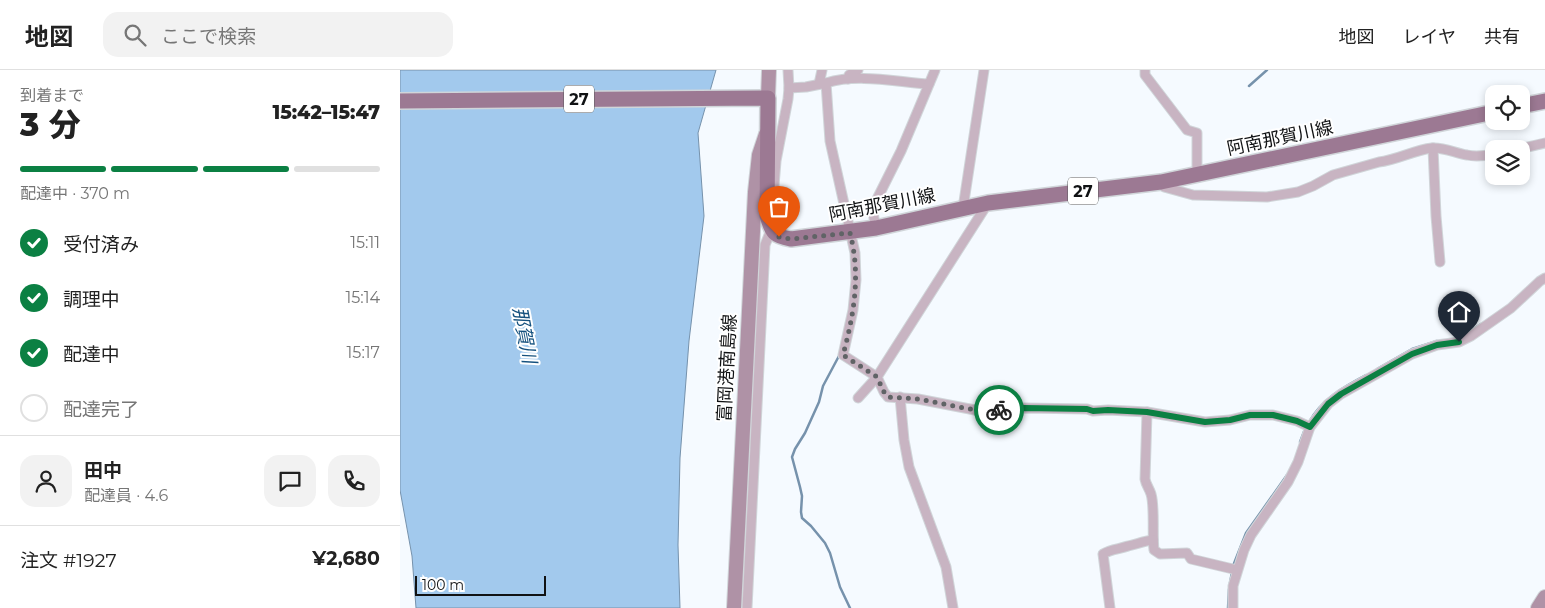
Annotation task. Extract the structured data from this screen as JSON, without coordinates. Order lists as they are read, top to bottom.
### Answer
{
  "streets": {
    "main road": ["27", "阿南那賀川線", "富岡港南島線"]
  },
  "water": ["那賀川"],
  "scale_bar": "100 m",
  "page": {
    "header": "地図",
    "search": "ここで検索",
    "nav": ["地図", "レイヤ", "共有"],
    "heading": ["3 分", "到着まで", "15:42–15:47"],
    "panel": [
      "田中",
      "配達員 · 4.6",
      "注文 #1927",
      "¥2,680"
    ],
    "bar": "配達中 · 370 m",
    "list": [
      ["受付済み", "15:11"],
      ["調理中", "15:14"],
      ["配達中", "15:17"],
      "配達完了"
    ],
    "scale": "100 m"
  }
}
